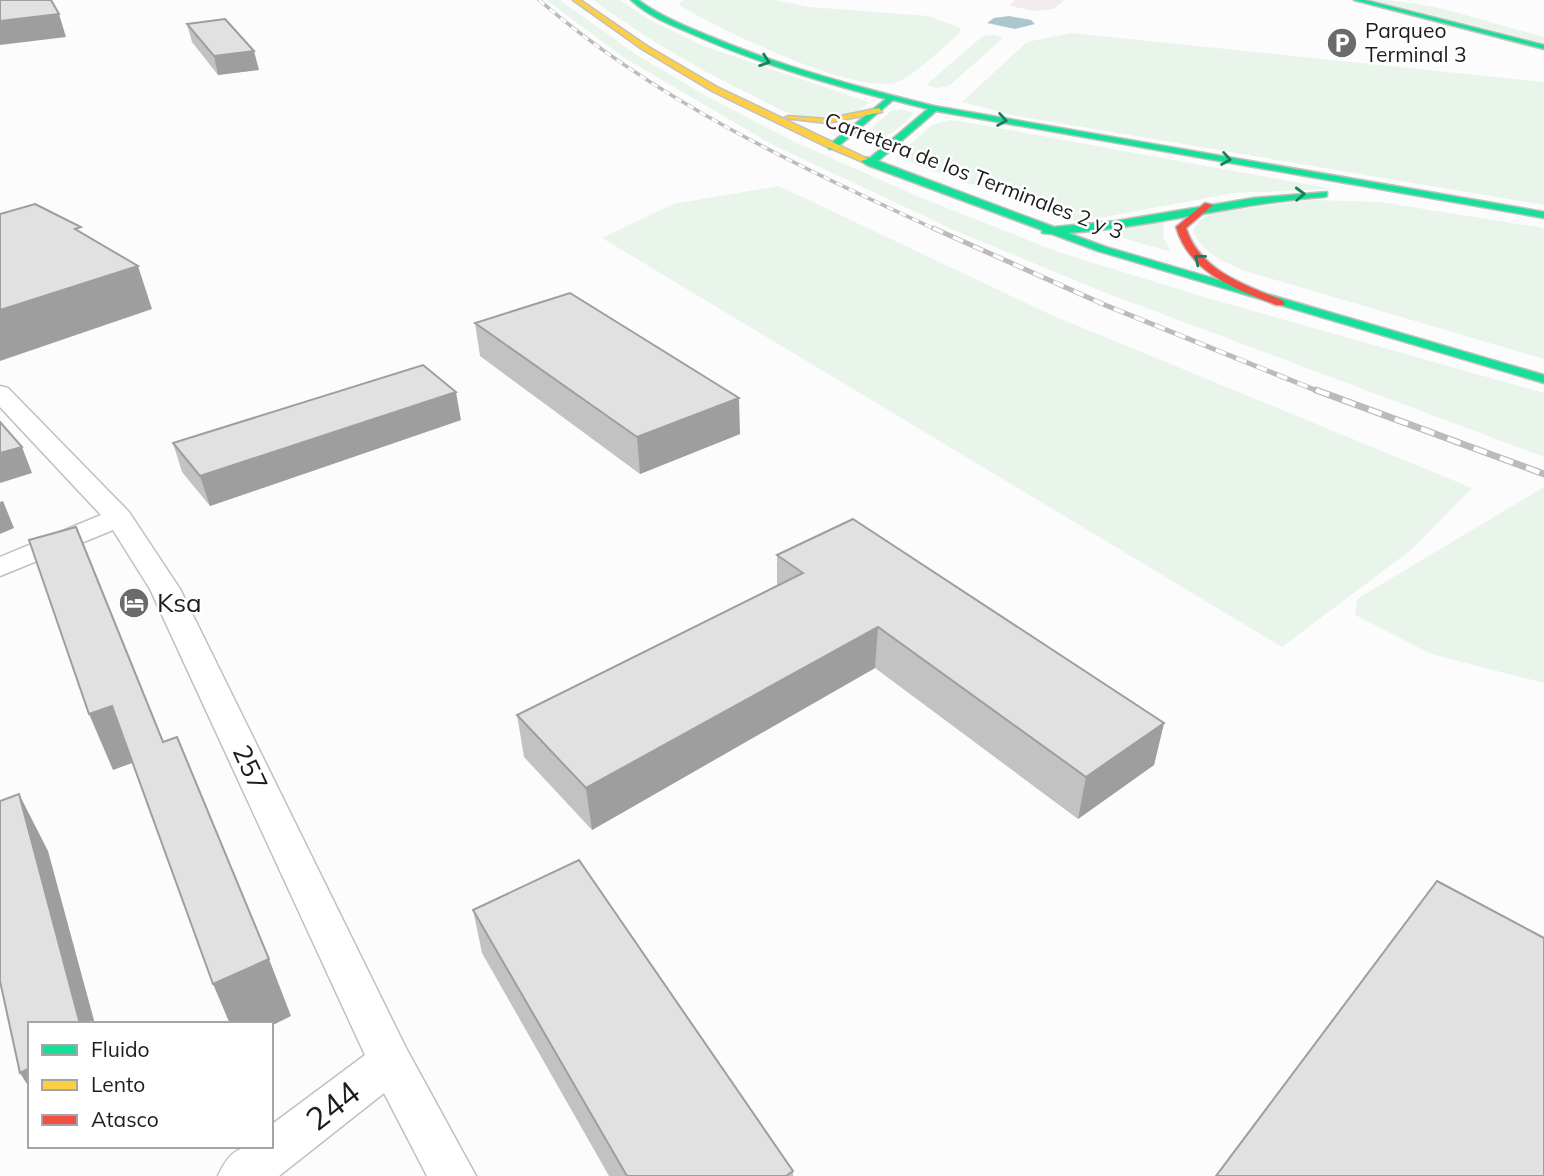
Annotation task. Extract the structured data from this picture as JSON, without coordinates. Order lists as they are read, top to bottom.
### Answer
{
  "streets": {
    "main road": ["Carretera de los Terminales 2 y 3"],
    "street": ["257", "244"]
  },
  "crossings": [
    ["257", "244"]
  ],
  "places": {
    "parking": ["Parqueo Terminal 3"],
    "hotel": ["Ksa"]
  },
  "legend": ["Fluido", "Lento", "Atasco"]
}
